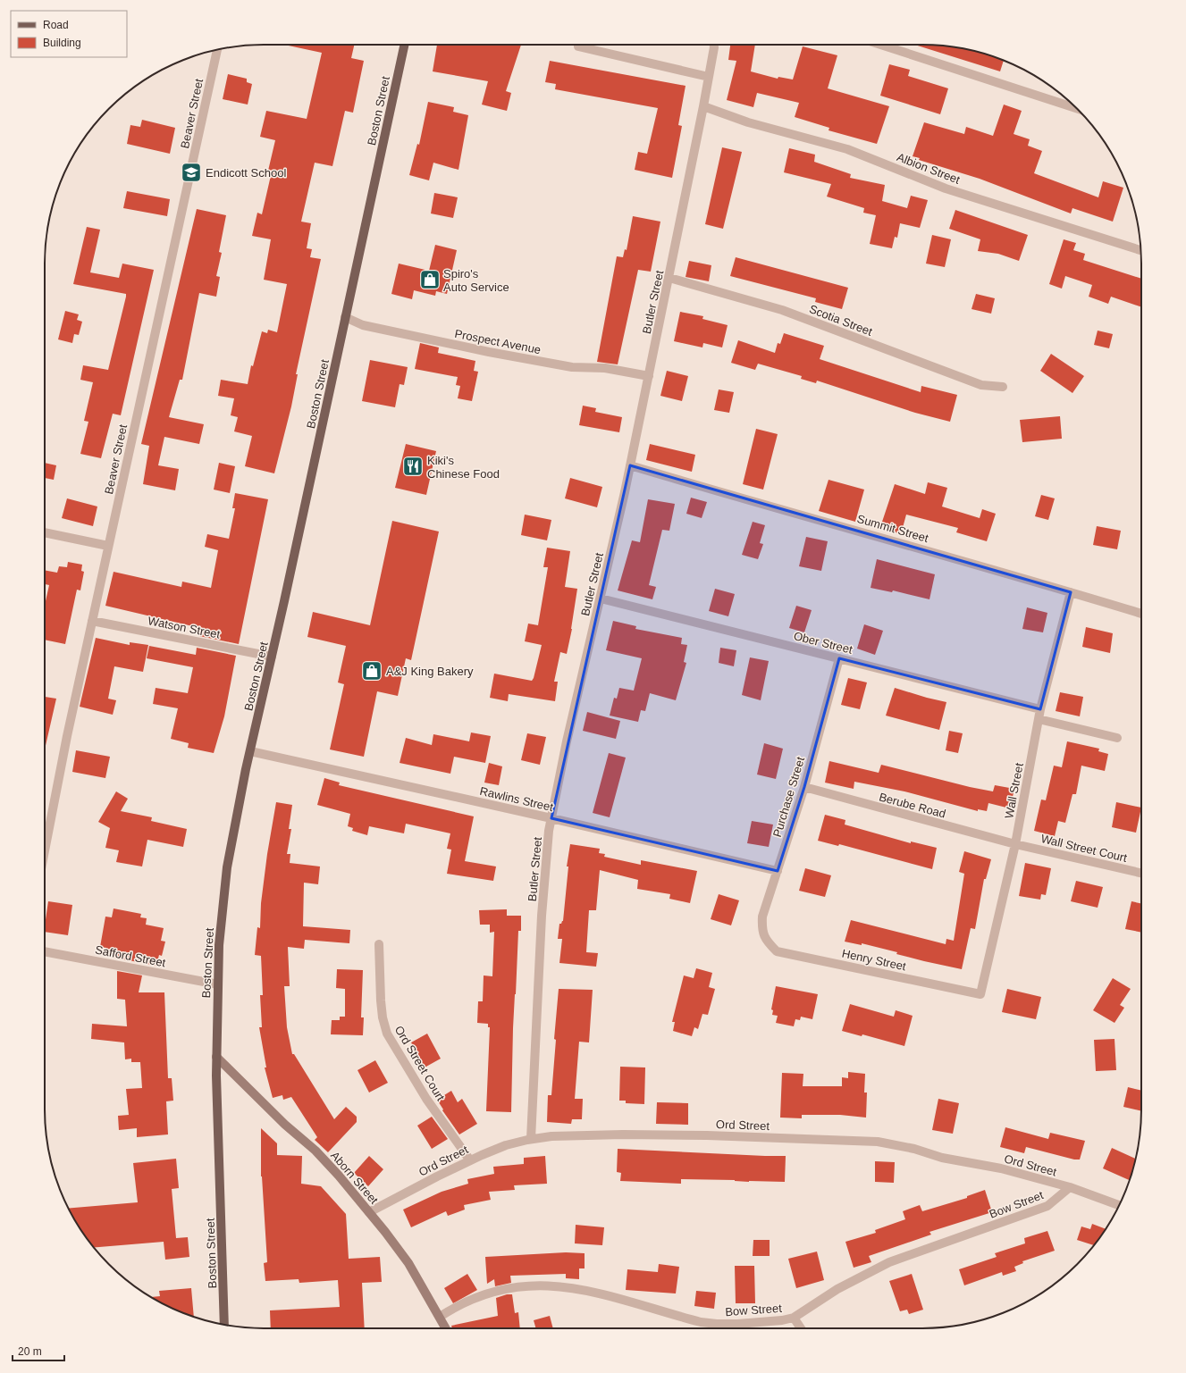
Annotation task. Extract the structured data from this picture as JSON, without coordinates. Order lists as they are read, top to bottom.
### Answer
{
  "streets": {
    "main road": ["Boston Street"],
    "street": [
      "Beaver Street",
      "Albion Street",
      "Butler Street",
      "Scotia Street",
      "Prospect Avenue",
      "Summit Street",
      "Watson Street",
      "Ober Street",
      "Wall Street",
      "Purchase Street",
      "Rawlins Street",
      "Berube Road",
      "Wall Street Court",
      "Safford Street",
      "Henry Street",
      "Ord Street Court",
      "Ord Street",
      "Aborn Street",
      "Bow Street"
    ]
  },
  "crossings": [
    ["Boston Street", "Prospect Avenue"],
    ["Boston Street", "Watson Street"],
    ["Boston Street", "Rawlins Street"],
    ["Boston Street", "Safford Street"],
    ["Boston Street", "Aborn Street"],
    ["Beaver Street", "Watson Street"],
    ["Albion Street", "Butler Street"],
    ["Butler Street", "Scotia Street"],
    ["Butler Street", "Prospect Avenue"],
    ["Butler Street", "Summit Street"],
    ["Butler Street", "Ober Street"],
    ["Butler Street", "Rawlins Street"],
    ["Butler Street", "Ord Street"],
    ["Summit Street", "Wall Street"],
    ["Ober Street", "Wall Street"],
    ["Ober Street", "Purchase Street"],
    ["Wall Street", "Berube Road"],
    ["Wall Street", "Wall Street Court"],
    ["Wall Street", "Henry Street"],
    ["Purchase Street", "Rawlins Street"],
    ["Purchase Street", "Berube Road"],
    ["Purchase Street", "Henry Street"],
    ["Berube Road", "Wall Street Court"],
    ["Ord Street Court", "Ord Street"],
    ["Ord Street", "Aborn Street"],
    ["Ord Street", "Bow Street"],
    ["Aborn Street", "Bow Street"]
  ],
  "places": {
    "school or university": ["Endicott School"],
    "shop": ["Spiro's Auto Service", "A&J King Bakery"],
    "restaurant": ["Kiki's Chinese Food"]
  },
  "legend": ["Road", "Building"],
  "scale_bar": "20 m"
}
